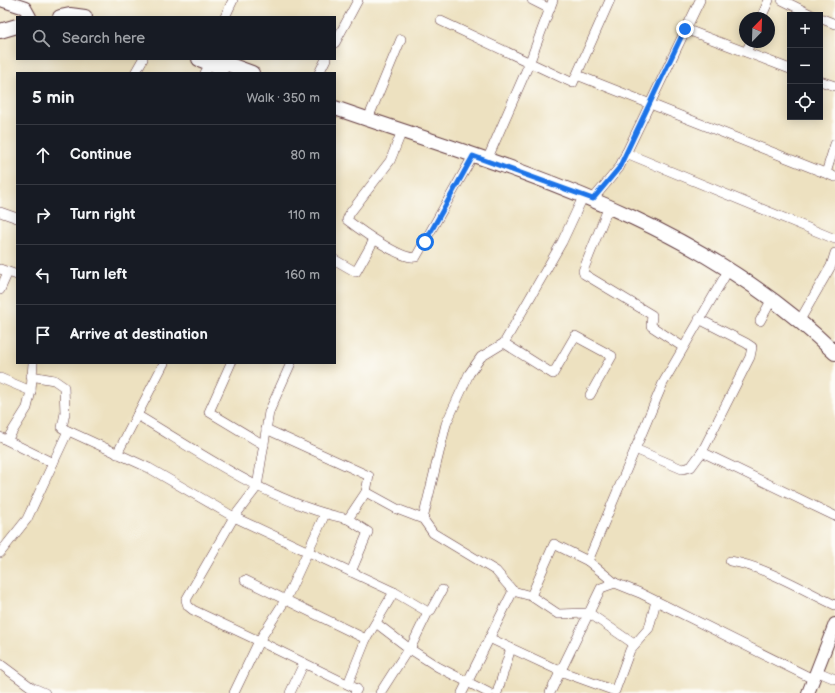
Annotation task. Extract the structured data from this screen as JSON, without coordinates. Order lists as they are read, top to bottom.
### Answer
{
  "north": "top right",
  "page": {
    "map_buttons": ["+", "−"],
    "search": "Search here",
    "heading": ["5 min", "Walk · 350 m"],
    "list": [
      ["Continue", "80 m"],
      ["Turn right", "110 m"],
      ["Turn left", "160 m"],
      "Arrive at destination"
    ]
  }
}
